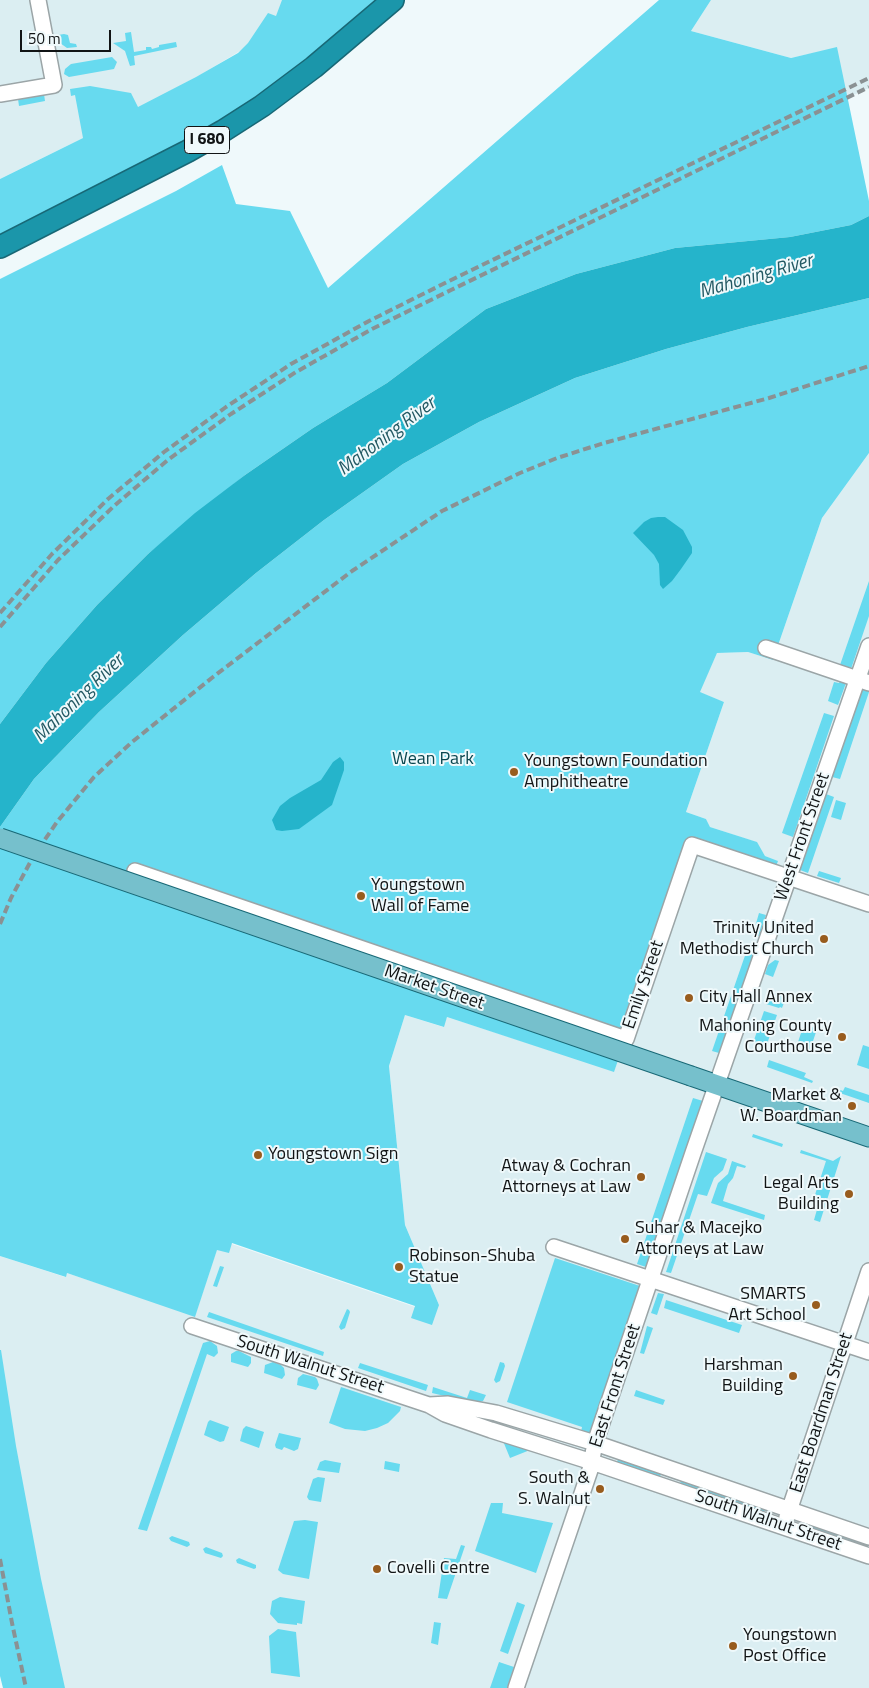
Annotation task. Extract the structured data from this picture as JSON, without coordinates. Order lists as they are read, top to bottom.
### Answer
{
  "streets": {
    "highway": ["I 680"],
    "main road": ["Market Street"],
    "street": [
      "West Front Street",
      "Emily Street",
      "South Walnut Street",
      "East Front Street",
      "East Boardman Street"
    ]
  },
  "crossings": [
    ["West Front Street", "Emily Street"],
    ["West Front Street", "Market Street"],
    ["West Front Street", "East Front Street"],
    ["Market Street", "East Front Street"],
    ["South Walnut Street", "East Front Street"],
    ["South Walnut Street", "East Boardman Street"]
  ],
  "water": ["Mahoning River"],
  "parks": ["Wean Park"],
  "places": [
    "Youngstown Foundation Amphitheatre",
    "Youngstown Wall of Fame",
    "Trinity United Methodist Church",
    "City Hall Annex",
    "Mahoning County Courthouse",
    "Market & W. Boardman",
    "Youngstown Sign",
    "Atway & Cochran Attorneys at Law",
    "Legal Arts Building",
    "Suhar & Macejko Attorneys at Law",
    "Robinson-Shuba Statue",
    "SMARTS Art School",
    "Harshman Building",
    "South & S. Walnut",
    "Covelli Centre",
    "Youngstown Post Office"
  ],
  "scale_bar": "50 m"
}
